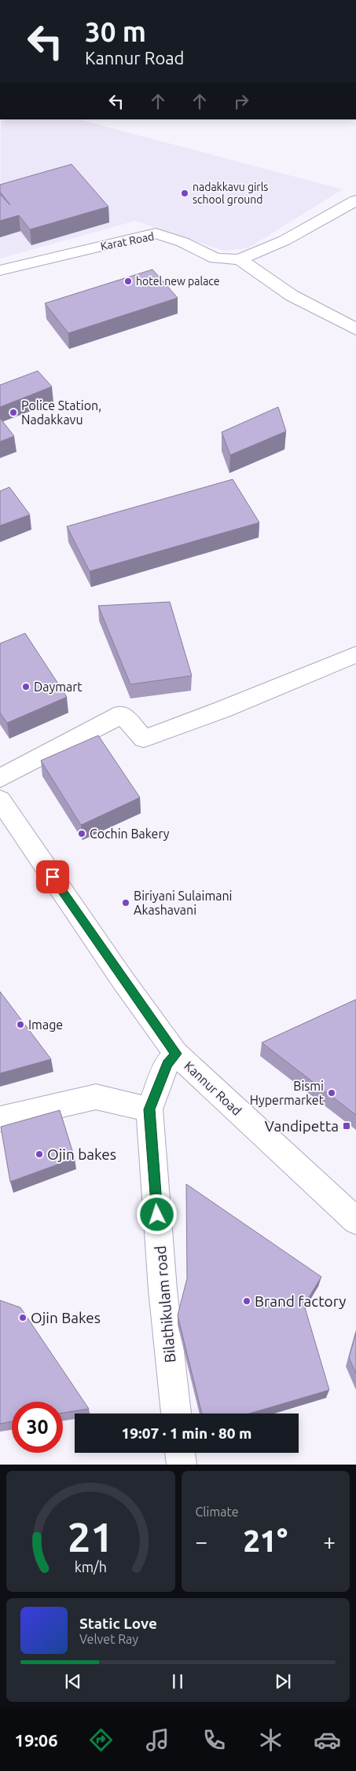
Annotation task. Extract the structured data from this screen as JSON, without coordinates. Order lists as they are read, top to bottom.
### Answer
{
  "streets": {
    "street": ["Karat Road", "Kannur Road", "Bilathikulam road"]
  },
  "crossings": [
    ["Kannur Road", "Bilathikulam road"]
  ],
  "places": {
    "other": [
      "nadakkavu girls school ground",
      "hotel new palace",
      "Police Station, Nadakkavu",
      "Daymart",
      "Cochin Bakery",
      "Biriyani Sulaimani Akashavani",
      "Image",
      "Bismi Hypermarket",
      "Ojin bakes",
      "Brand factory",
      "Ojin Bakes"
    ],
    "transit": ["Vandipetta"]
  },
  "page": {
    "turn": ["30 m", "Kannur Road"],
    "limit": "30",
    "trip": "19:07 · 1 min · 80 m",
    "tile": "Climate",
    "heat": ["−", "21°", "+"],
    "song": ["Static Love", "Velvet Ray"],
    "tabs": "19:06",
    "gauge": ["21", "km/h"]
  }
}
